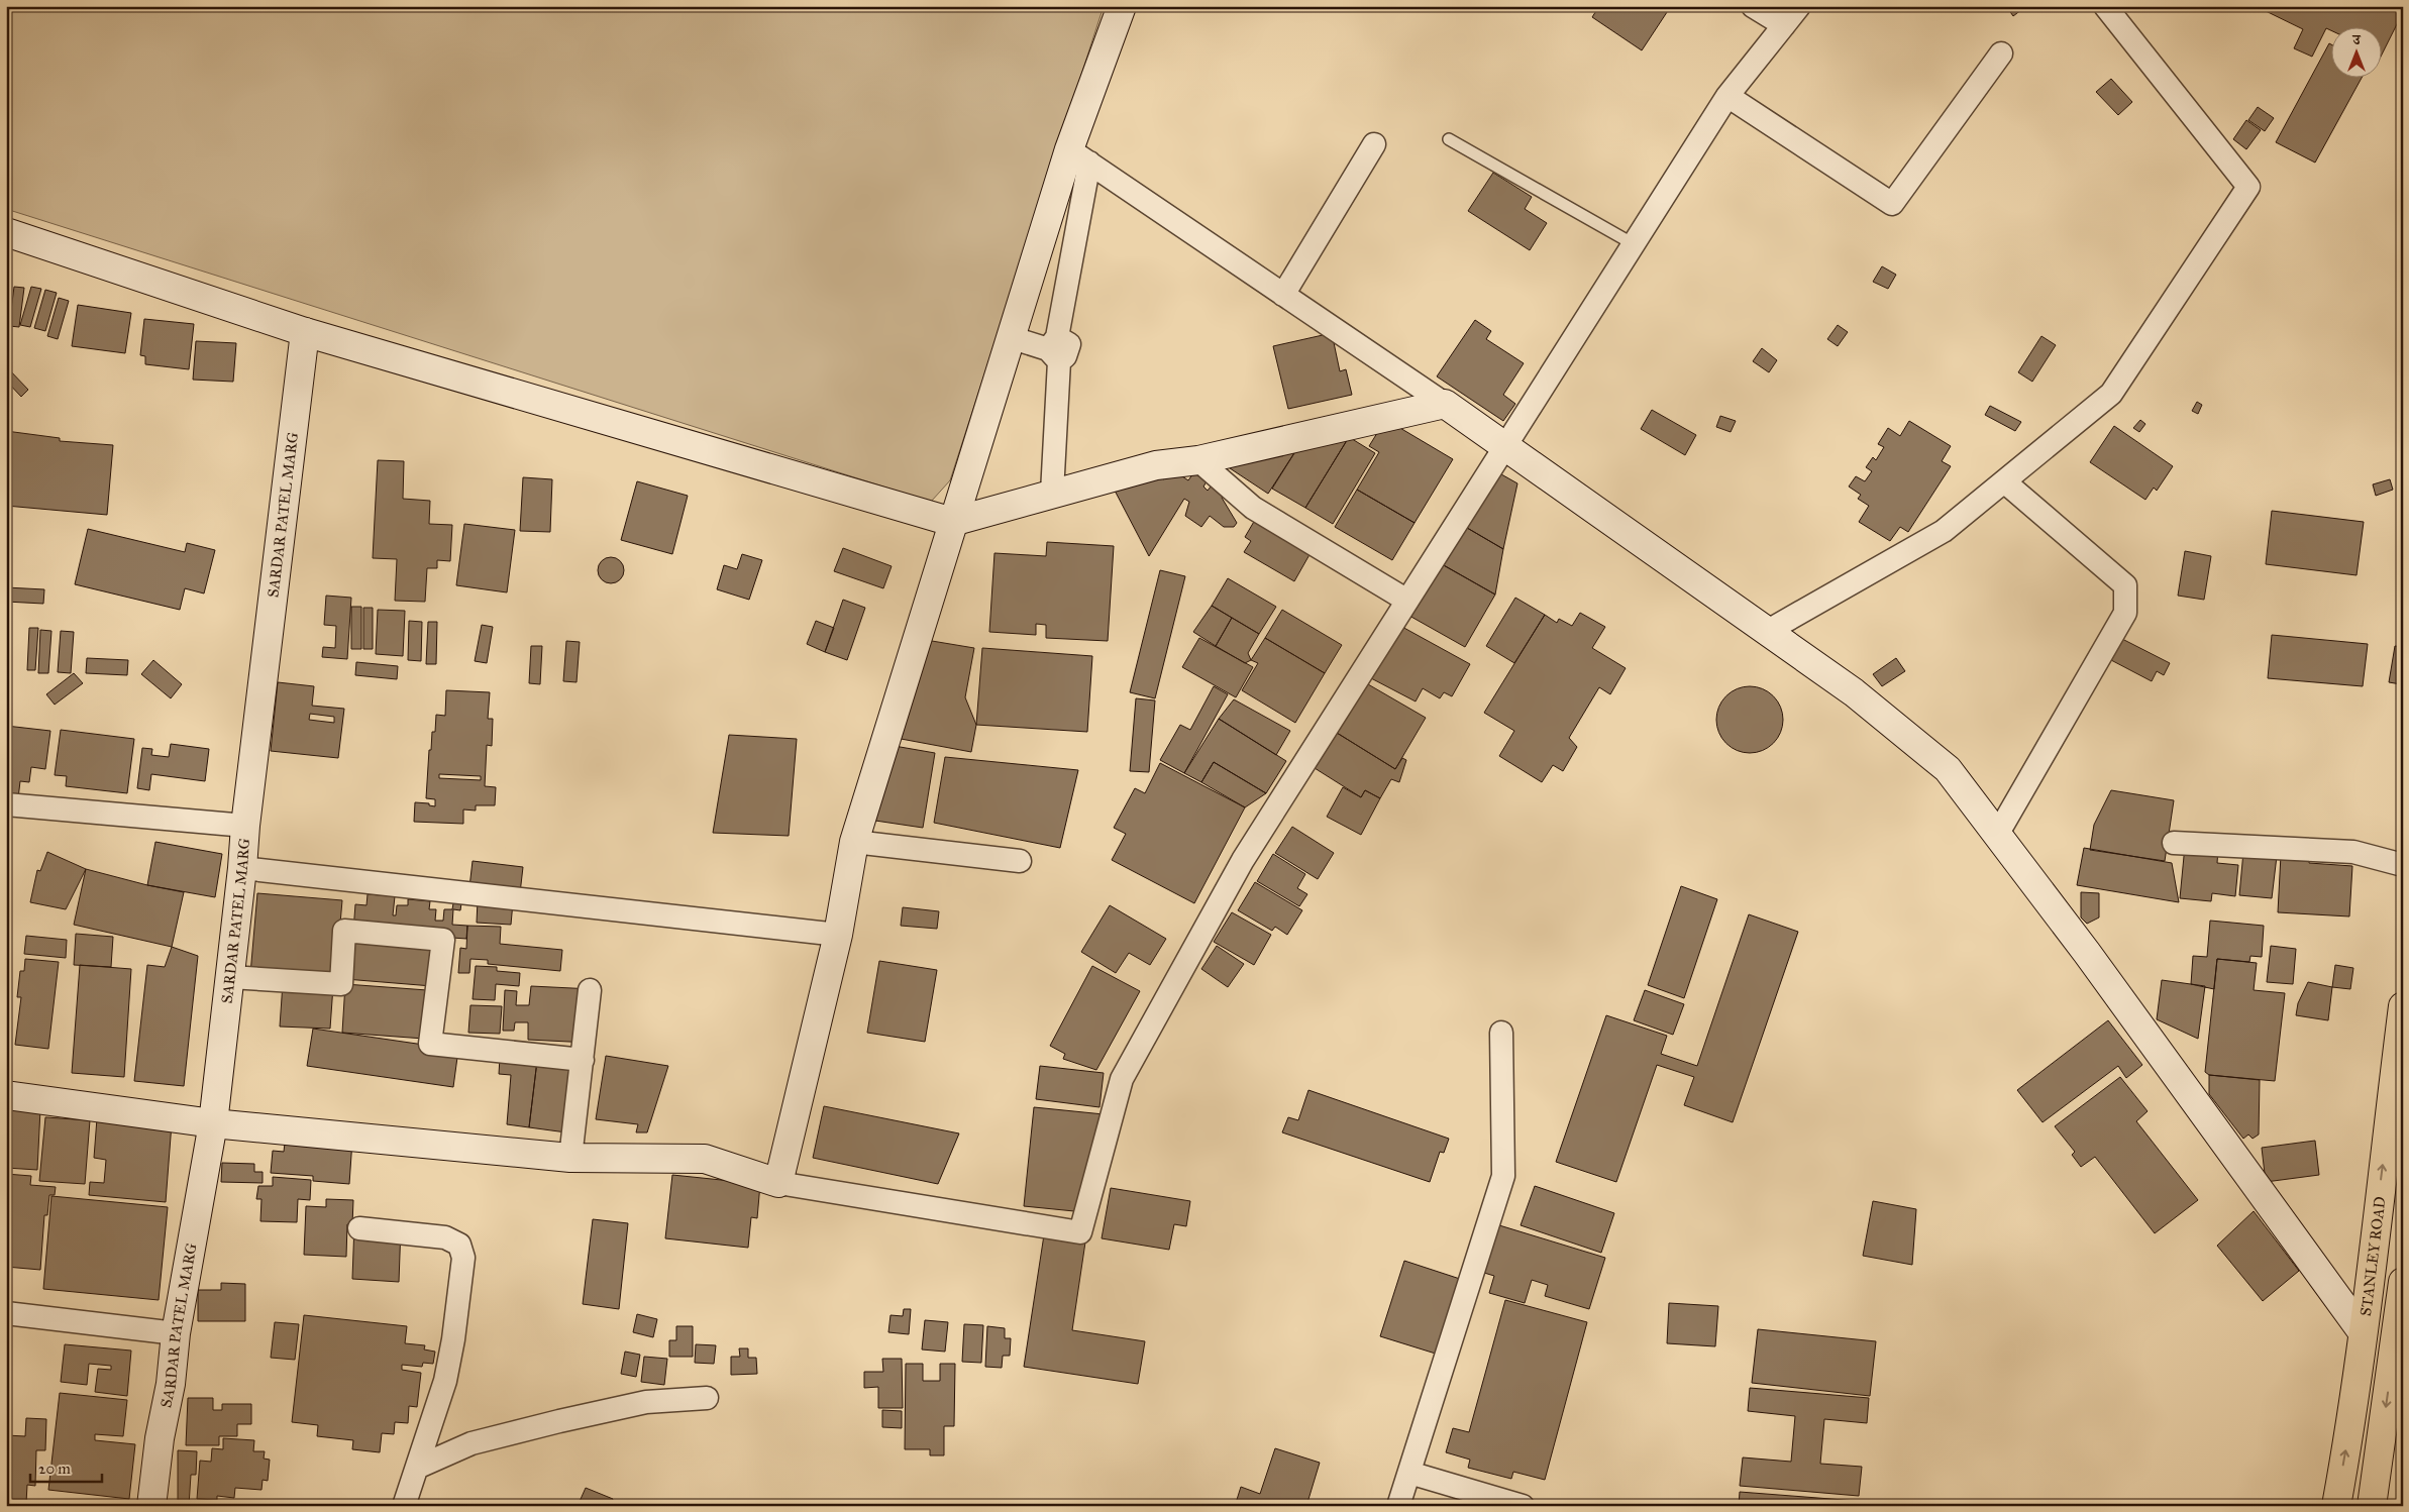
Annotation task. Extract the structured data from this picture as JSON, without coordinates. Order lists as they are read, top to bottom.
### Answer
{
  "streets": {
    "main road": ["STANLEY ROAD"],
    "street": ["SARDAR PATEL MARG"]
  },
  "scale_bar": "20 m",
  "north": "top"
}
